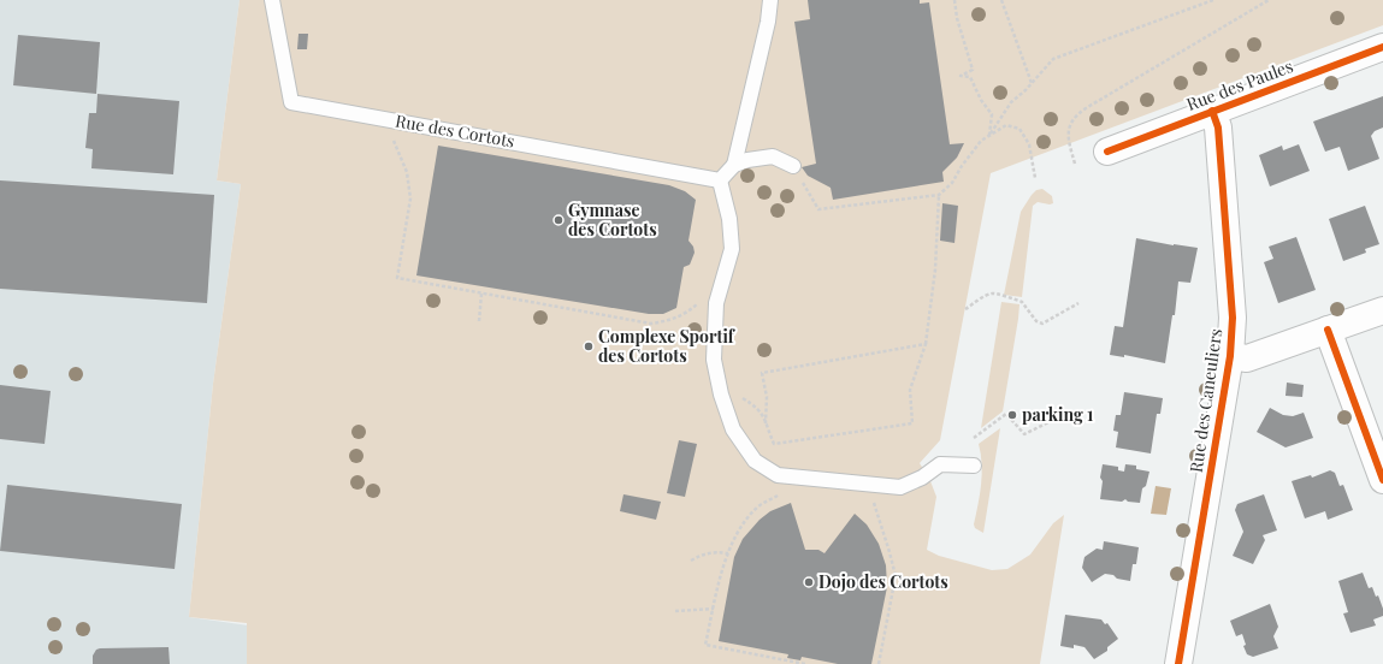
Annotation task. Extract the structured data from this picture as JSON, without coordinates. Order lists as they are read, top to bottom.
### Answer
{
  "streets": {
    "street": ["Rue des Paules", "Rue des Caneuliers"],
    "lane": ["Rue des Cortots"]
  },
  "crossings": [
    ["Rue des Paules", "Rue des Caneuliers"]
  ],
  "places": [
    "Gymnase des Cortots",
    "Complexe Sportif des Cortots",
    "parking 1",
    "Dojo des Cortots"
  ]
}
